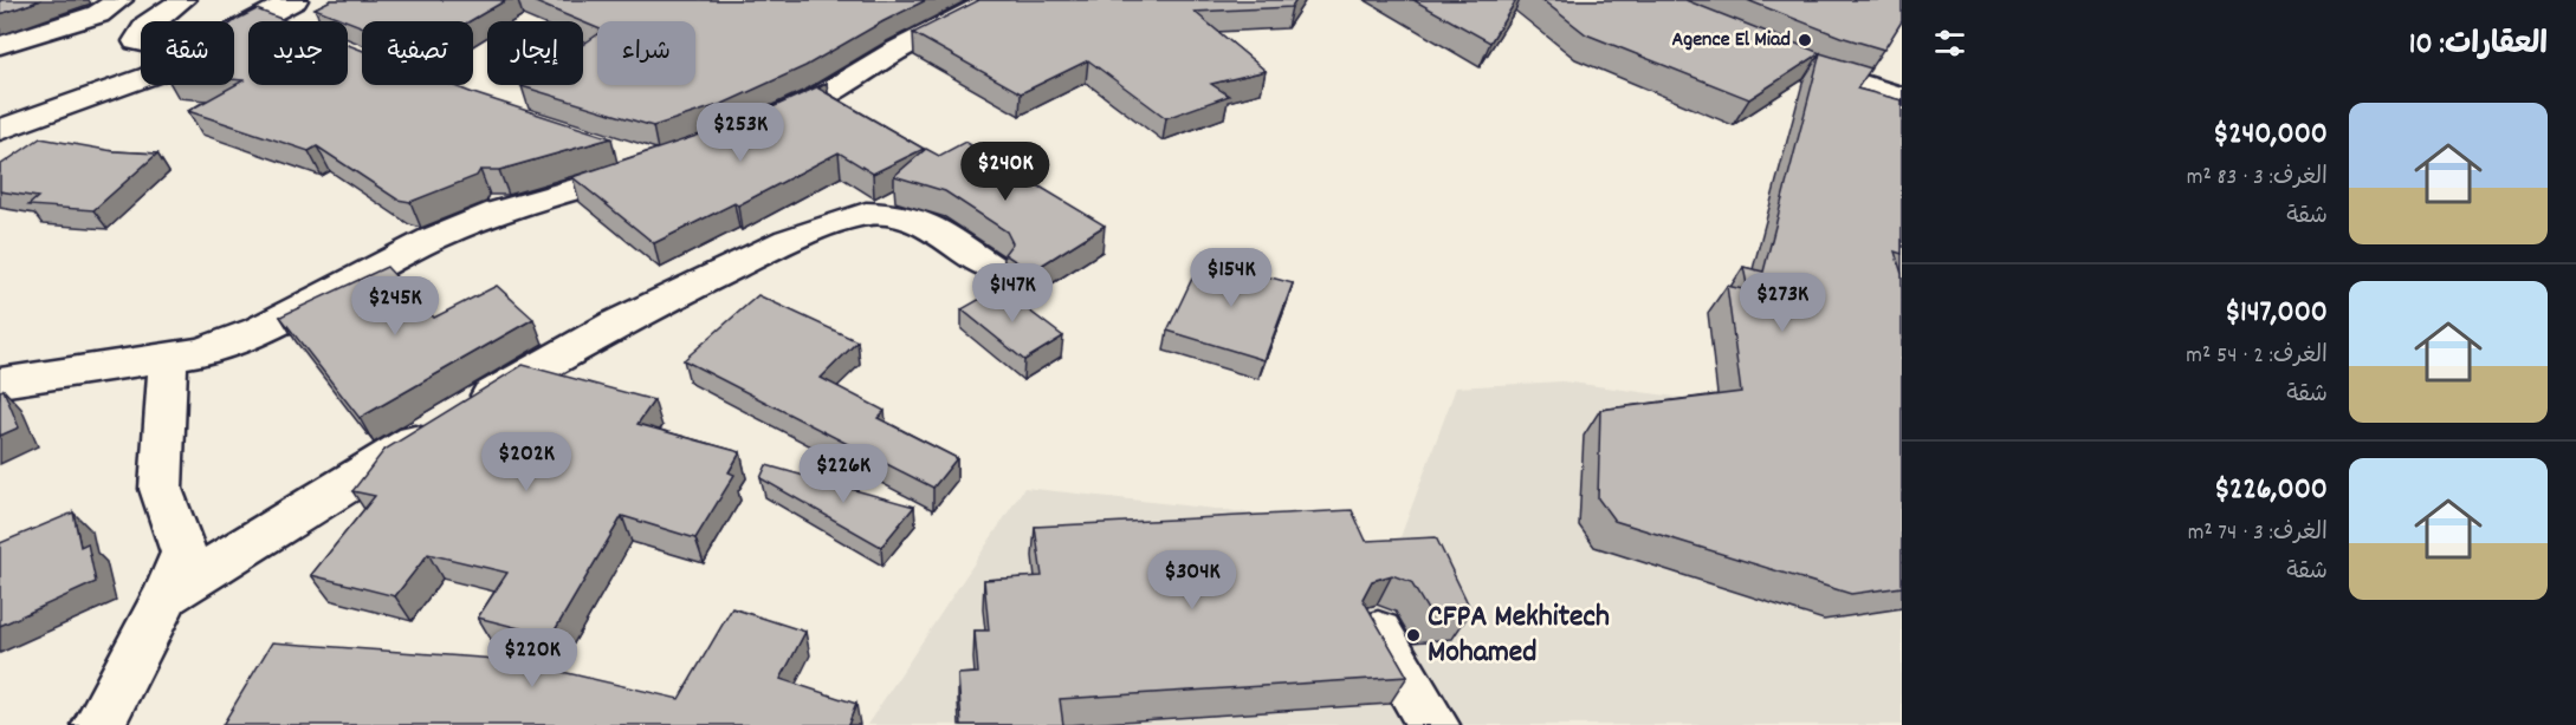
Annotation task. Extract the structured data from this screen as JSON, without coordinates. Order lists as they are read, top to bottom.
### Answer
{
  "places": ["Agence El Miad", "CFPA Mekhitech Mohamed"],
  "page": {
    "heading": "العقارات: 10",
    "chip": [
      "شراء",
      "إيجار",
      "تصفية",
      "جديد",
      "شقة"
    ],
    "list": [
      {
        "name": "$240,000",
        "note": "الغرف: 3 · 83 m² · شقة"
      },
      {
        "name": "$147,000",
        "note": "الغرف: 2 · 54 m² · شقة"
      },
      {
        "name": "$226,000",
        "note": "الغرف: 3 · 74 m² · شقة"
      }
    ],
    "price": [
      "$253K",
      "$240K",
      "$154K",
      "$147K",
      "$273K",
      "$245K",
      "$202K",
      "$226K",
      "$304K",
      "$220K"
    ]
  }
}
